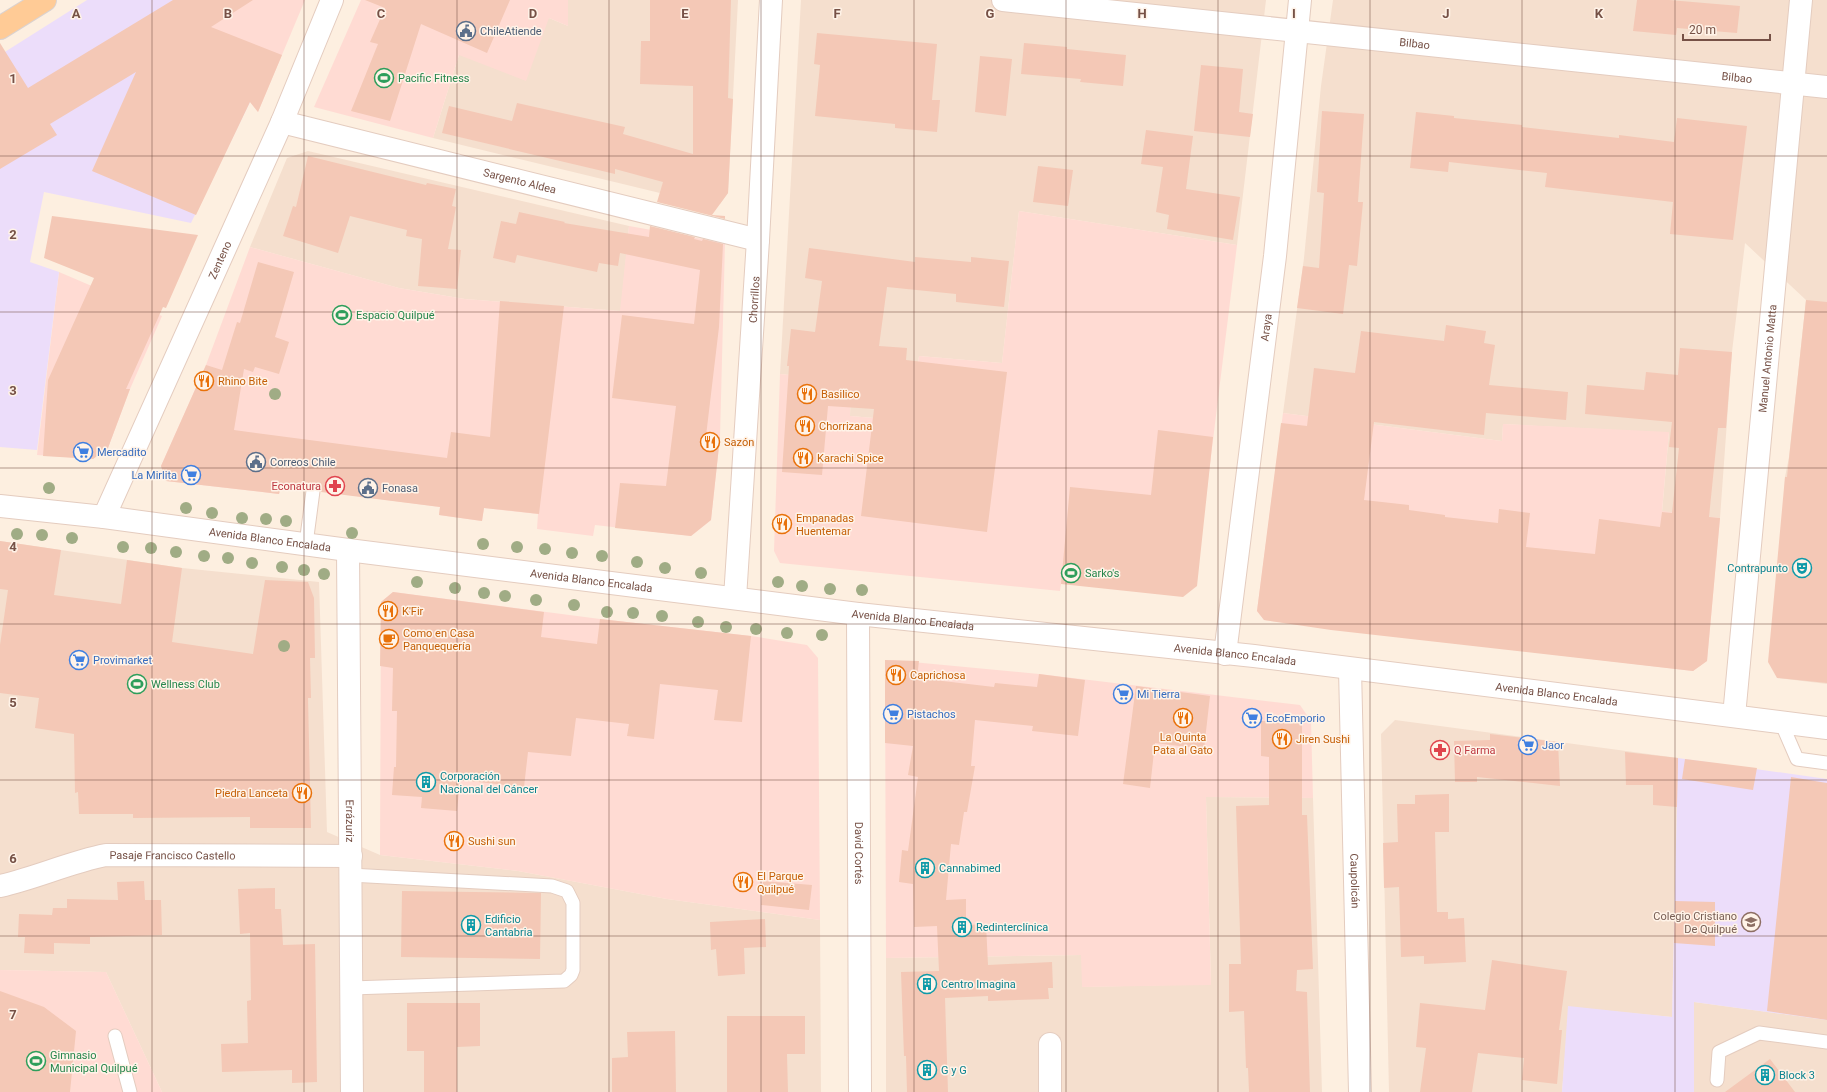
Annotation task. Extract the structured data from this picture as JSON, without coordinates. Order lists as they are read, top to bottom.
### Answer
{
  "streets": {
    "street": [
      "Bilbao",
      "Sargento Aldea",
      "Zenteno",
      "Chorrillos",
      "Araya",
      "Manuel Antonio Matta",
      "Avenida Blanco Encalada",
      "Errázuriz",
      "David Cortés",
      "Pasaje Francisco Castello",
      "Caupolicán"
    ]
  },
  "crossings": [
    ["Bilbao", "Araya"],
    ["Bilbao", "Manuel Antonio Matta"],
    ["Sargento Aldea", "Zenteno"],
    ["Sargento Aldea", "Chorrillos"],
    ["Zenteno", "Avenida Blanco Encalada"],
    ["Chorrillos", "Avenida Blanco Encalada"],
    ["Araya", "Avenida Blanco Encalada"],
    ["Manuel Antonio Matta", "Avenida Blanco Encalada"],
    ["Avenida Blanco Encalada", "Errázuriz"],
    ["Avenida Blanco Encalada", "David Cortés"],
    ["Avenida Blanco Encalada", "Caupolicán"],
    ["Errázuriz", "Pasaje Francisco Castello"]
  ],
  "places": {
    "public building": ["ChileAtiende", "Correos Chile", "Fonasa"],
    "sports": [
      "Pacific Fitness",
      "Espacio Quilpué",
      "Sarko's",
      "Wellness Club",
      "Gimnasio Municipal Quilpué"
    ],
    "restaurant": [
      "Rhino Bite",
      "Basilico",
      "Chorrizana",
      "Sazón",
      "Karachi Spice",
      "Empanadas Huentemar",
      "K'Fir",
      "Caprichosa",
      "La Quinta Pata al Gato",
      "Jiren Sushi",
      "Piedra Lanceta",
      "Sushi sun",
      "El Parque Quilpué"
    ],
    "supermarket": [
      "Mercadito",
      "La Mirlita",
      "Provimarket",
      "Mi Tierra",
      "Pistachos",
      "EcoEmporio",
      "Jaor"
    ],
    "pharmacy": ["Econatura", "Q Farma"],
    "theatre": ["Contrapunto"],
    "cafe": ["Como en Casa Panquequería"],
    "building": [
      "Corporación Nacional del Cáncer",
      "Cannabimed",
      "Edificio Cantabria",
      "Redinterclínica",
      "Centro Imagina",
      "G y G",
      "Block 3"
    ],
    "school or university": ["Colegio Cristiano De Quilpué"]
  },
  "scale_bar": "20 m",
  "grid": {
    "columns": [
      "A",
      "B",
      "C",
      "D",
      "E",
      "F",
      "G",
      "H",
      "I",
      "J",
      "K"
    ],
    "rows": [
      "1",
      "2",
      "3",
      "4",
      "5",
      "6",
      "7"
    ]
  }
}
